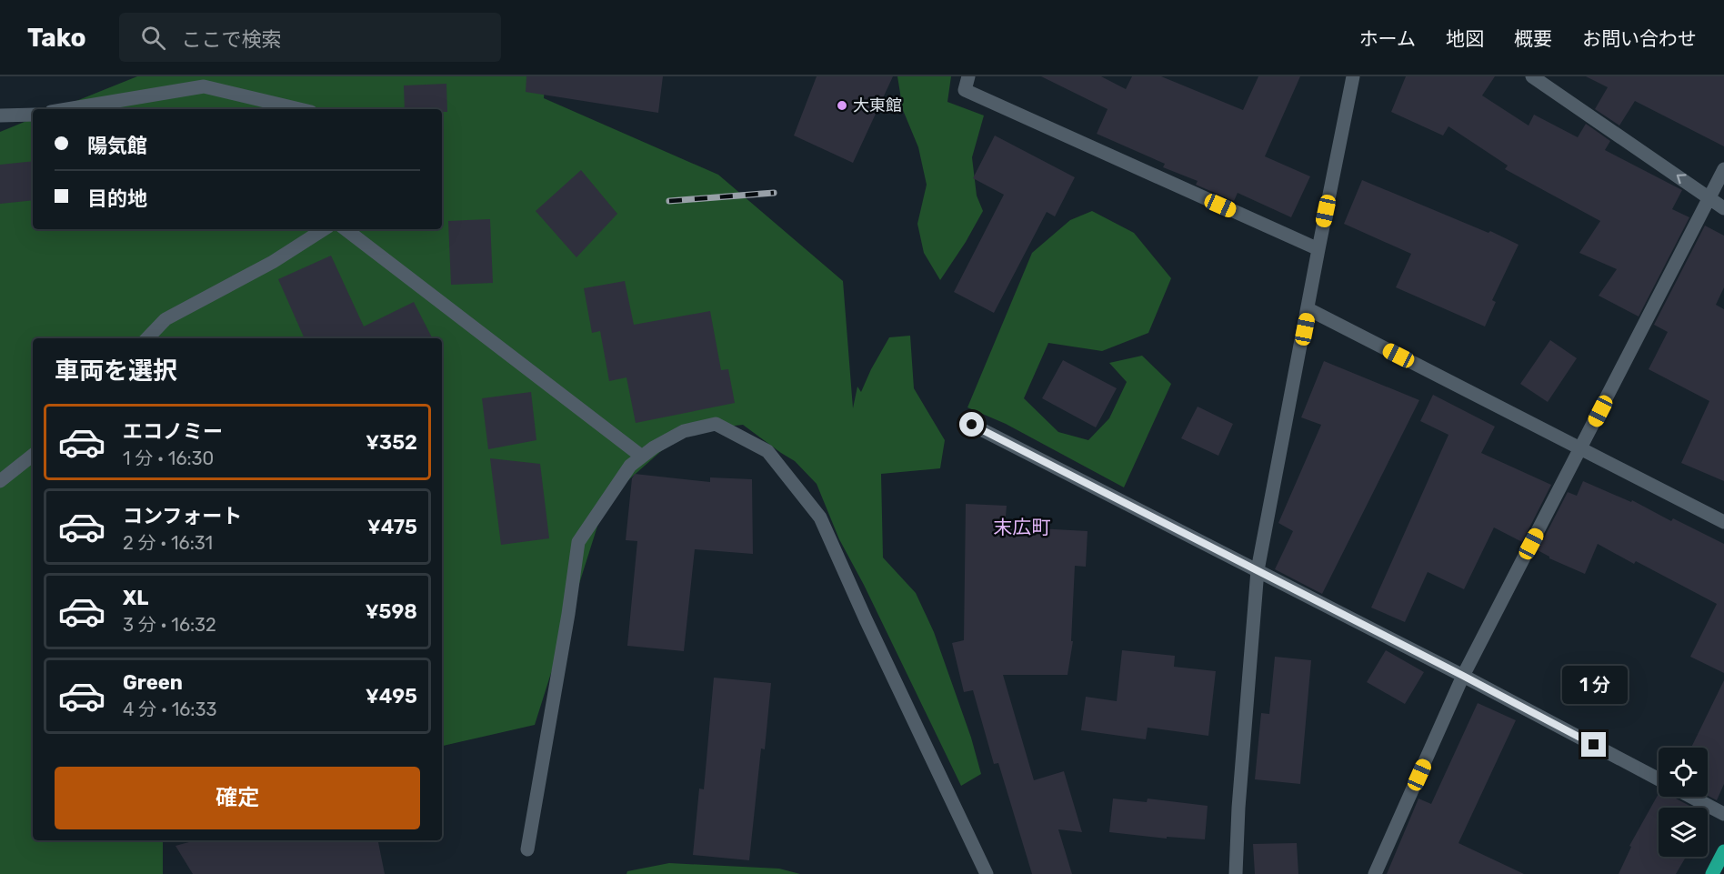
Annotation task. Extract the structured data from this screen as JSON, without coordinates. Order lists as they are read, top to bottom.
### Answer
{
  "districts": ["末広町"],
  "places": ["大東館"],
  "page": {
    "header": "Tako",
    "search": "ここで検索",
    "nav": [
      "ホーム",
      "地図",
      "概要",
      "お問い合わせ"
    ],
    "banner": ["陽気館", "目的地"],
    "heading": "車両を選択",
    "list": [
      {
        "name": "エコノミー",
        "note": "1 分 · 16:30",
        "value": "¥352"
      },
      {
        "name": "コンフォート",
        "note": "2 分 · 16:31",
        "value": "¥475"
      },
      {
        "name": "XL",
        "note": "3 分 · 16:32",
        "value": "¥598"
      },
      {
        "name": "Green",
        "note": "4 分 · 16:33",
        "value": "¥495"
      }
    ],
    "bubble": "1 分",
    "buttons": "確定"
  }
}
